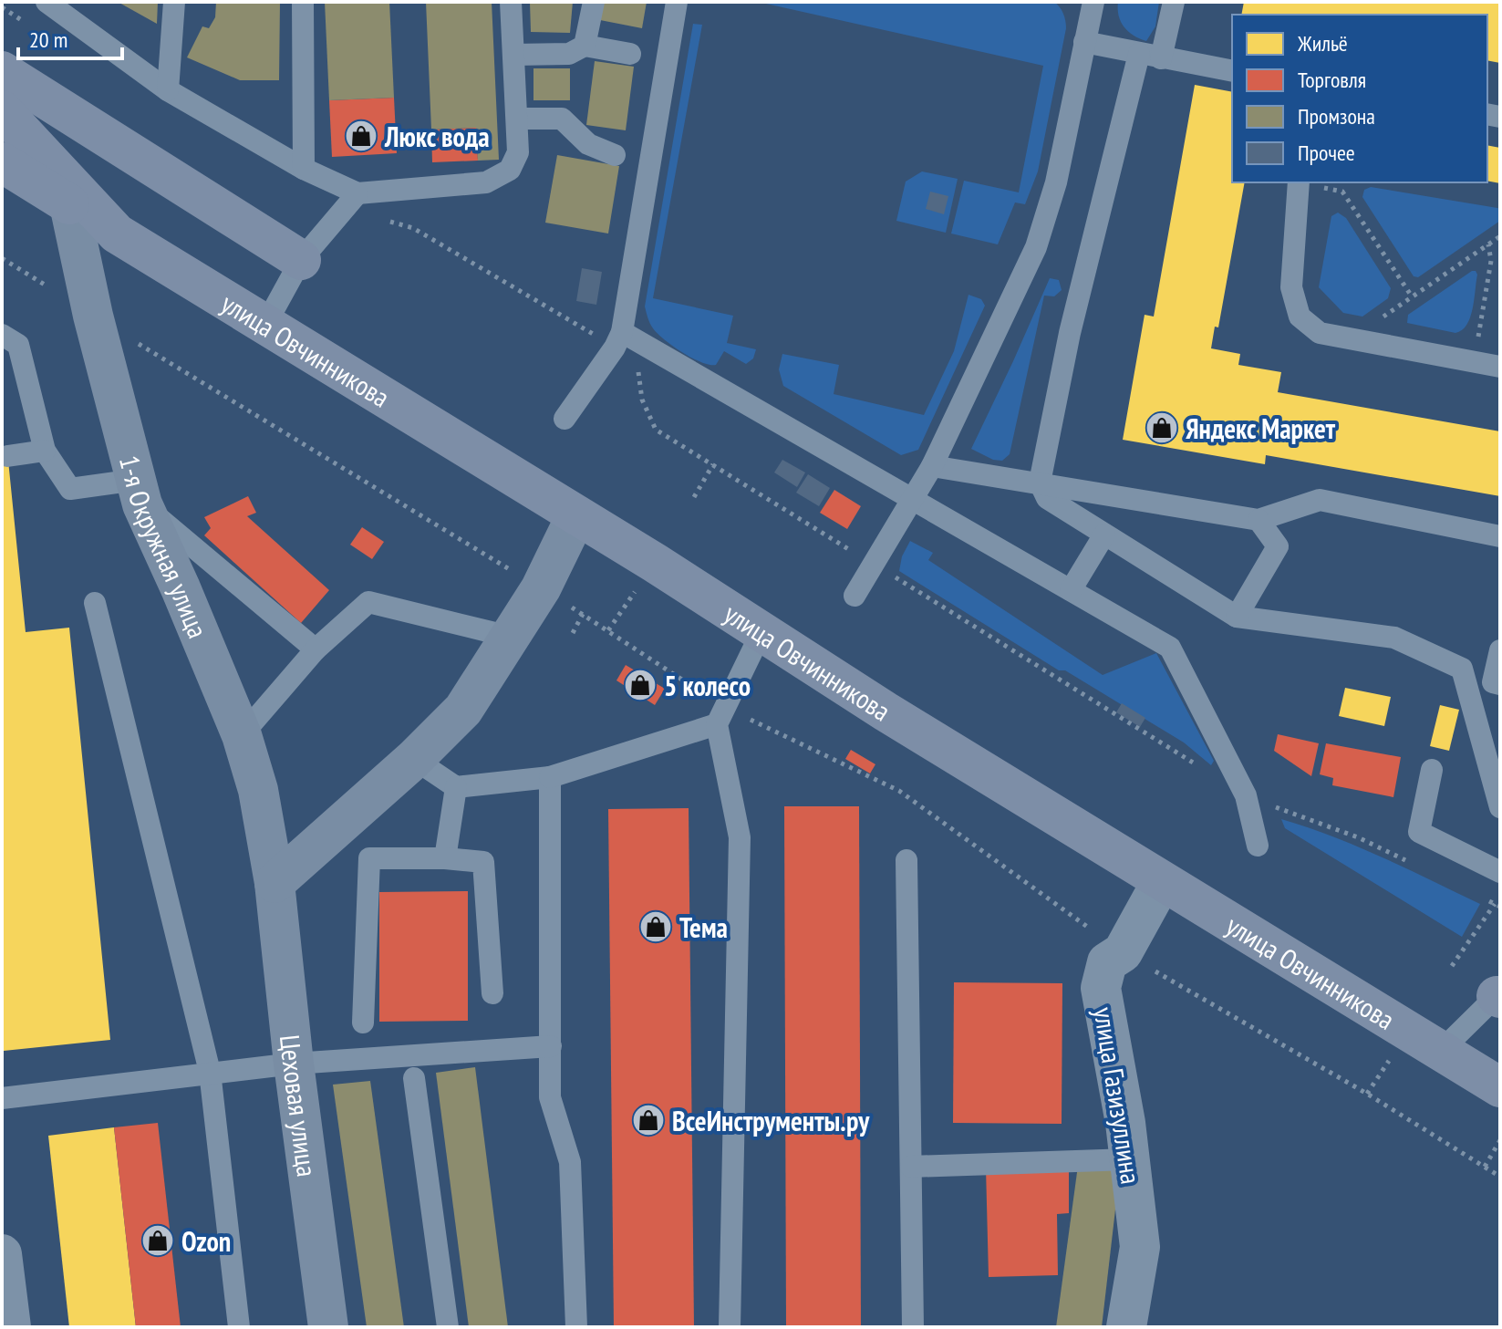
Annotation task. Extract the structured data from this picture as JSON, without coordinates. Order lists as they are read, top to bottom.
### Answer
{
  "streets": {
    "main road": ["улица Овчинникова", "1-я Окружная улица", "Цеховая улица"],
    "street": ["улица Газизуллина"]
  },
  "crossings": [
    ["улица Овчинникова", "улица Газизуллина"],
    ["1-я Окружная улица", "Цеховая улица"]
  ],
  "places": {
    "shop": [
      "Люкс вода",
      "Яндекс Маркет",
      "5 колесо",
      "Тема",
      "ВсеИнструменты.ру",
      "Ozon"
    ]
  },
  "legend": [
    "Жильё",
    "Торговля",
    "Промзона",
    "Прочее"
  ],
  "scale_bar": "20 m"
}
